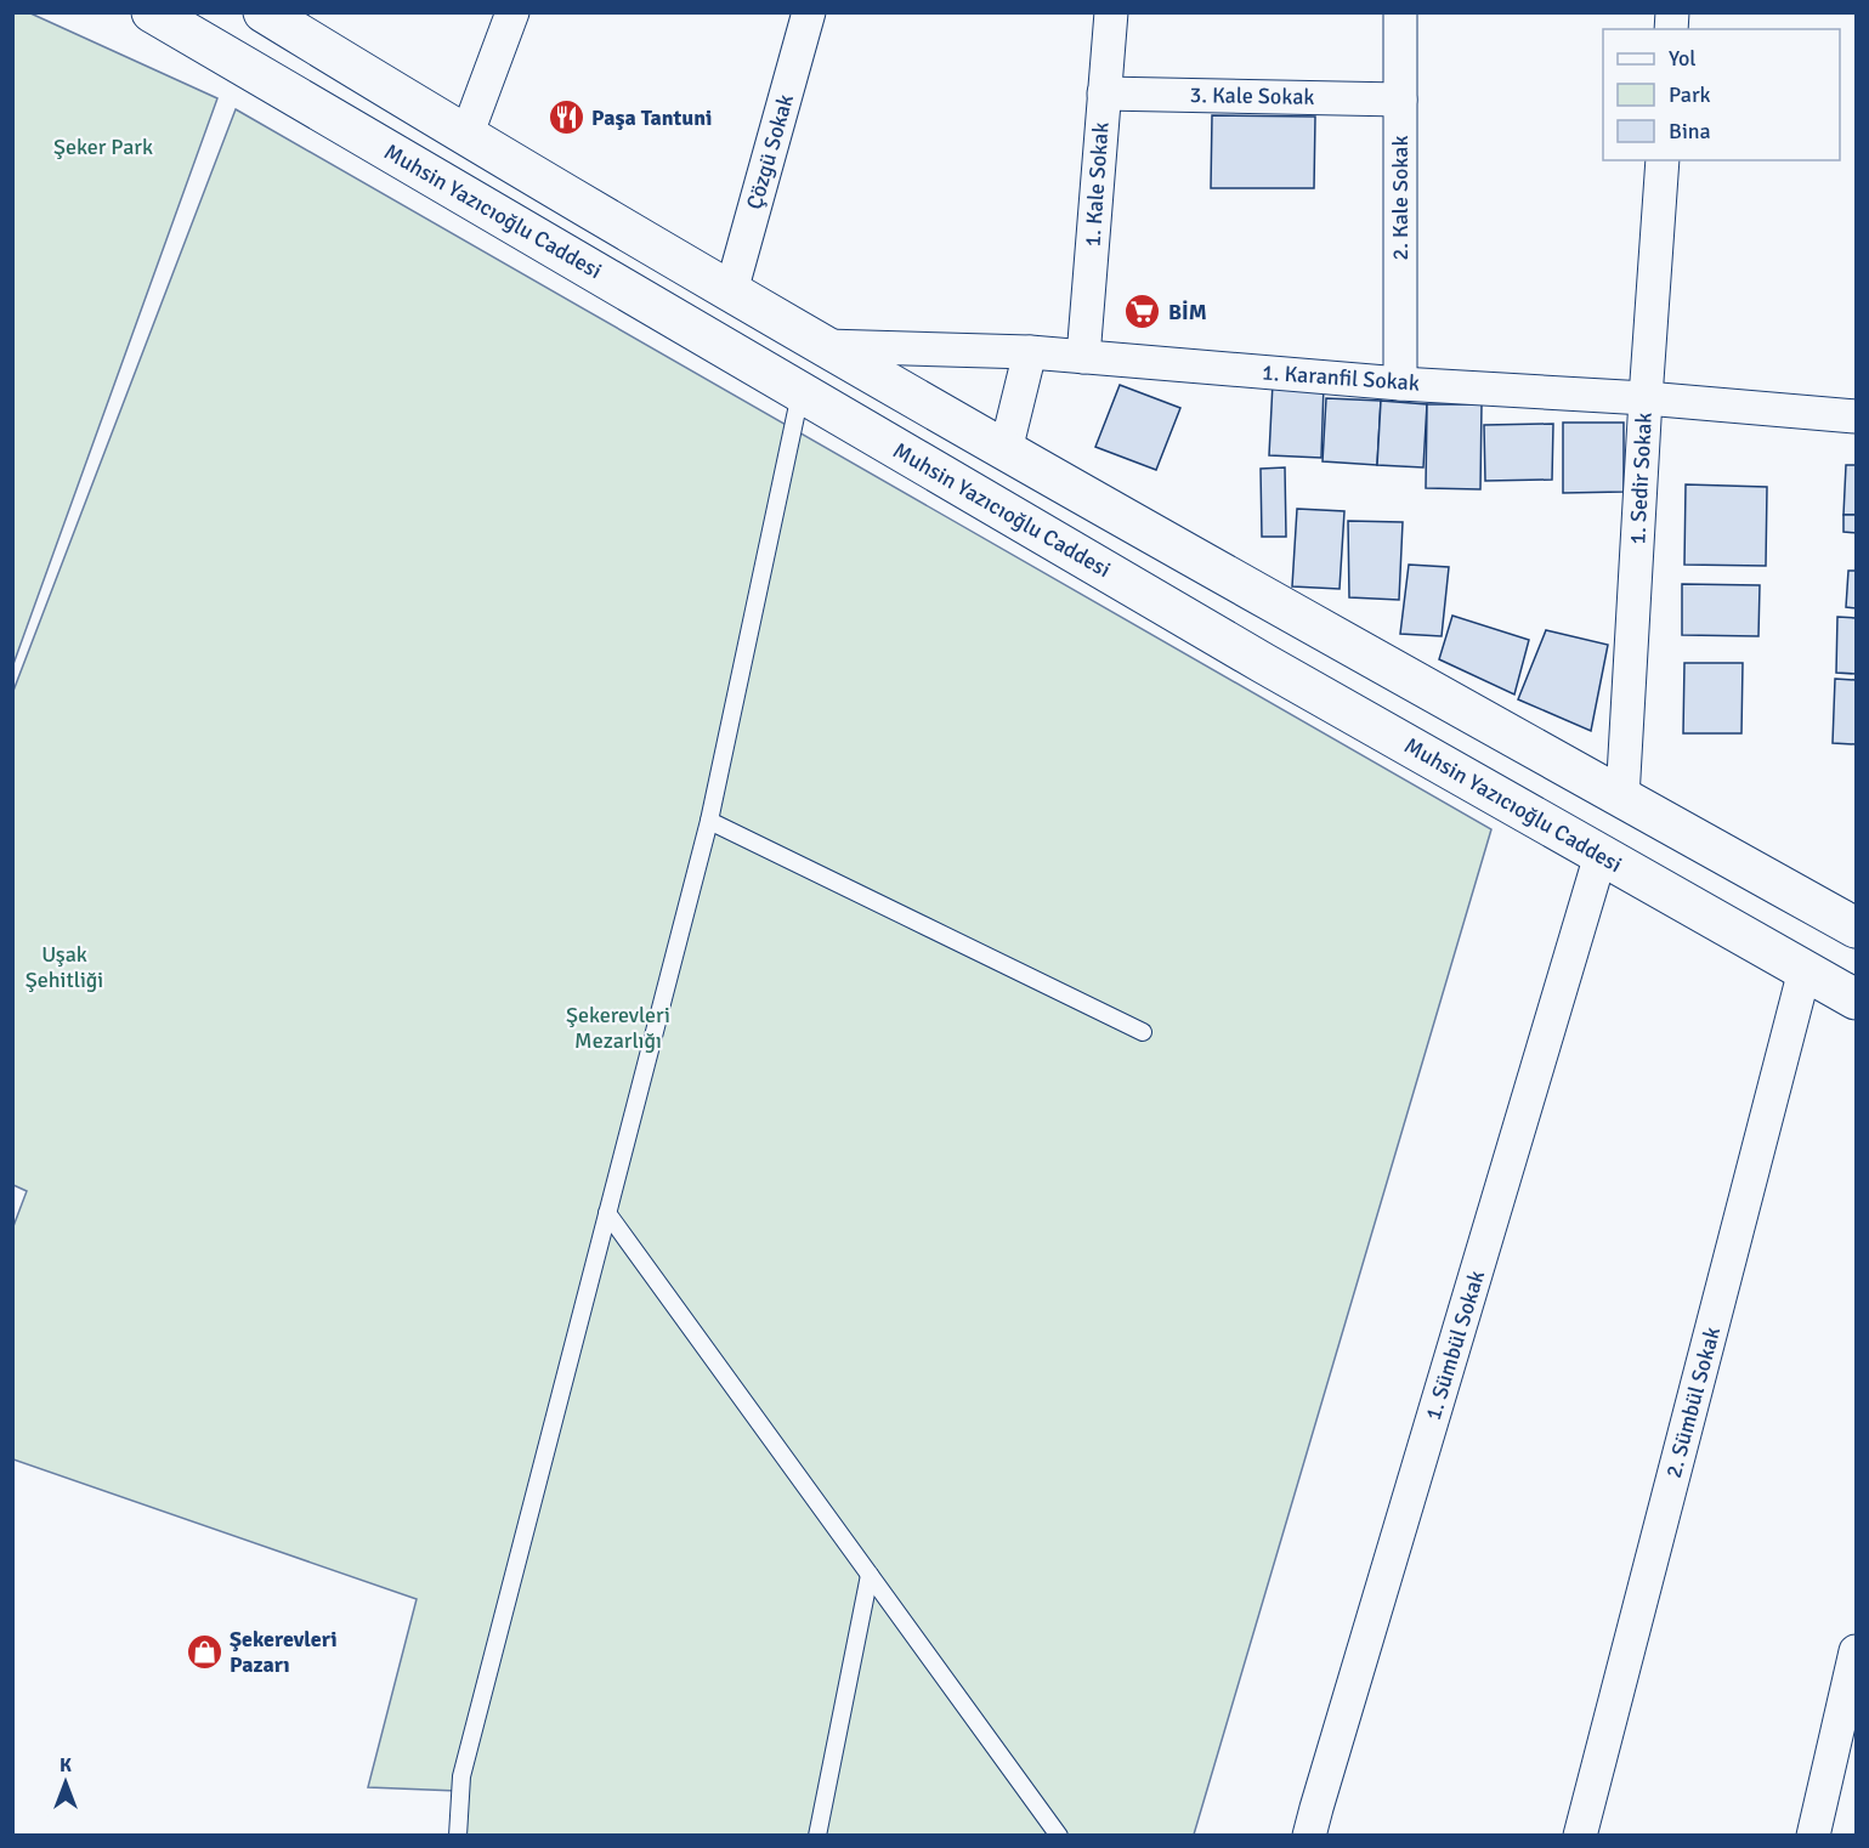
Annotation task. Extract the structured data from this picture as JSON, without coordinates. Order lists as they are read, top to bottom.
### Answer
{
  "streets": {
    "street": [
      "3. Kale Sokak",
      "Çözgü Sokak",
      "1. Kale Sokak",
      "2. Kale Sokak",
      "Muhsin Yazıcıoğlu Caddesi",
      "1. Karanfil Sokak",
      "1. Sedir Sokak",
      "1. Sümbül Sokak",
      "2. Sümbül Sokak"
    ]
  },
  "crossings": [
    ["3. Kale Sokak", "1. Kale Sokak"],
    ["3. Kale Sokak", "2. Kale Sokak"],
    ["1. Kale Sokak", "1. Karanfil Sokak"],
    ["2. Kale Sokak", "1. Karanfil Sokak"],
    ["Muhsin Yazıcıoğlu Caddesi", "1. Sümbül Sokak"],
    ["Muhsin Yazıcıoğlu Caddesi", "2. Sümbül Sokak"],
    ["1. Karanfil Sokak", "1. Sedir Sokak"]
  ],
  "parks": ["Şeker Park", "Uşak Şehitliği", "Şekerevleri Mezarlığı"],
  "places": {
    "restaurant": ["Paşa Tantuni"],
    "supermarket": ["BİM"],
    "shop": ["Şekerevleri Pazarı"]
  },
  "legend": ["Yol", "Park", "Bina"],
  "north": "top"
}
